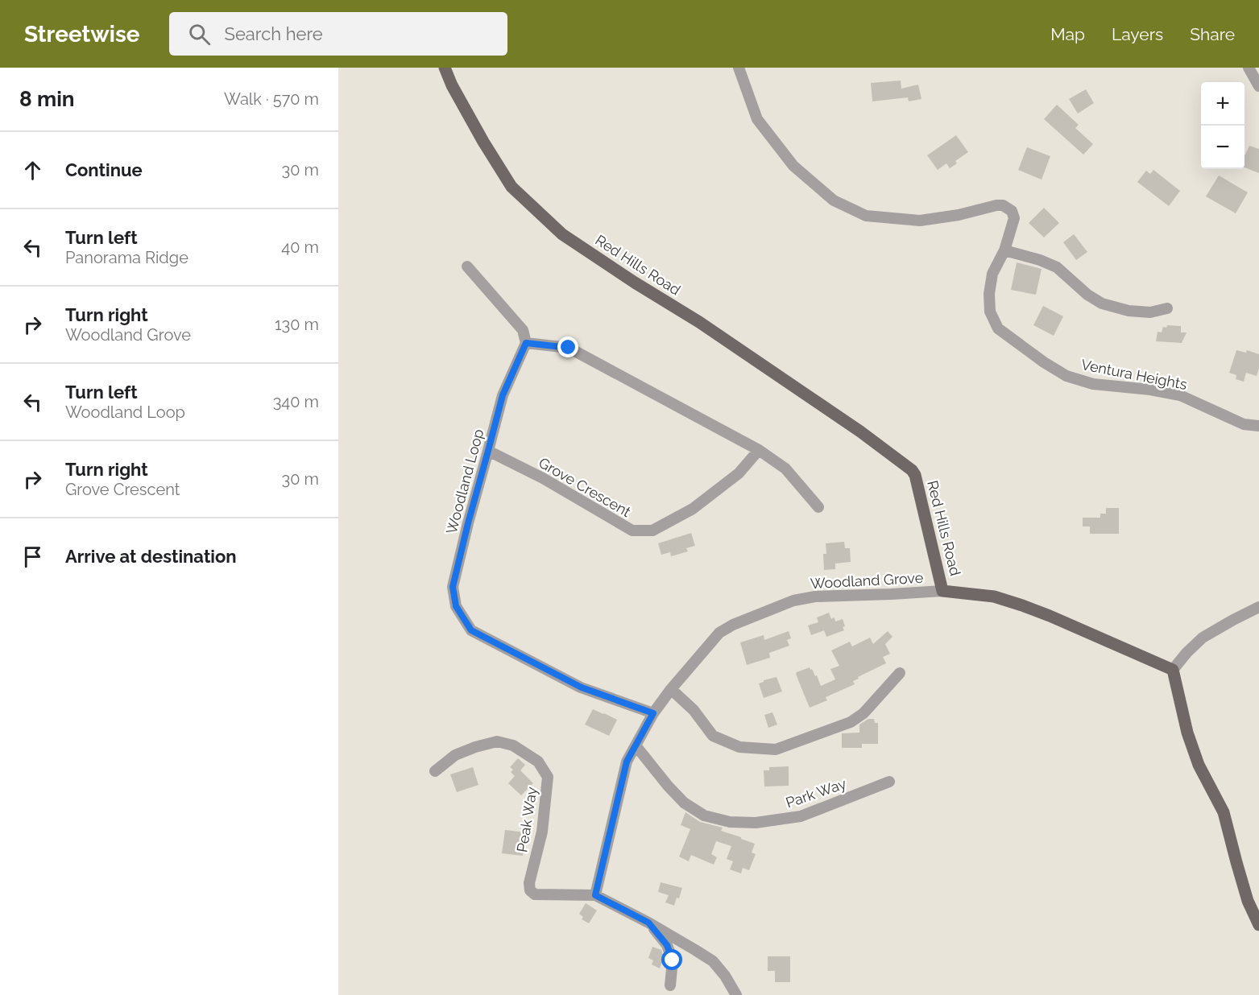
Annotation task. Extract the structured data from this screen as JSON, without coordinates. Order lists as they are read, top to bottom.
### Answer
{
  "streets": {
    "main road": ["Red Hills Road"],
    "street": [
      "Ventura Heights",
      "Woodland Loop",
      "Grove Crescent",
      "Woodland Grove",
      "Park Way",
      "Peak Way"
    ]
  },
  "crossings": [
    ["Red Hills Road", "Woodland Grove"],
    ["Woodland Loop", "Grove Crescent"],
    ["Woodland Loop", "Woodland Grove"],
    ["Woodland Grove", "Park Way"],
    ["Woodland Grove", "Peak Way"]
  ],
  "page": {
    "header": "Streetwise",
    "search": "Search here",
    "nav": ["Map", "Layers", "Share"],
    "heading": ["8 min", "Walk · 570 m"],
    "map_buttons": ["+", "−"],
    "list": [
      ["Continue", "30 m"],
      ["Turn left", "Panorama Ridge", "40 m"],
      ["Turn right", "Woodland Grove", "130 m"],
      ["Turn left", "Woodland Loop", "340 m"],
      ["Turn right", "Grove Crescent", "30 m"],
      "Arrive at destination"
    ]
  }
}
